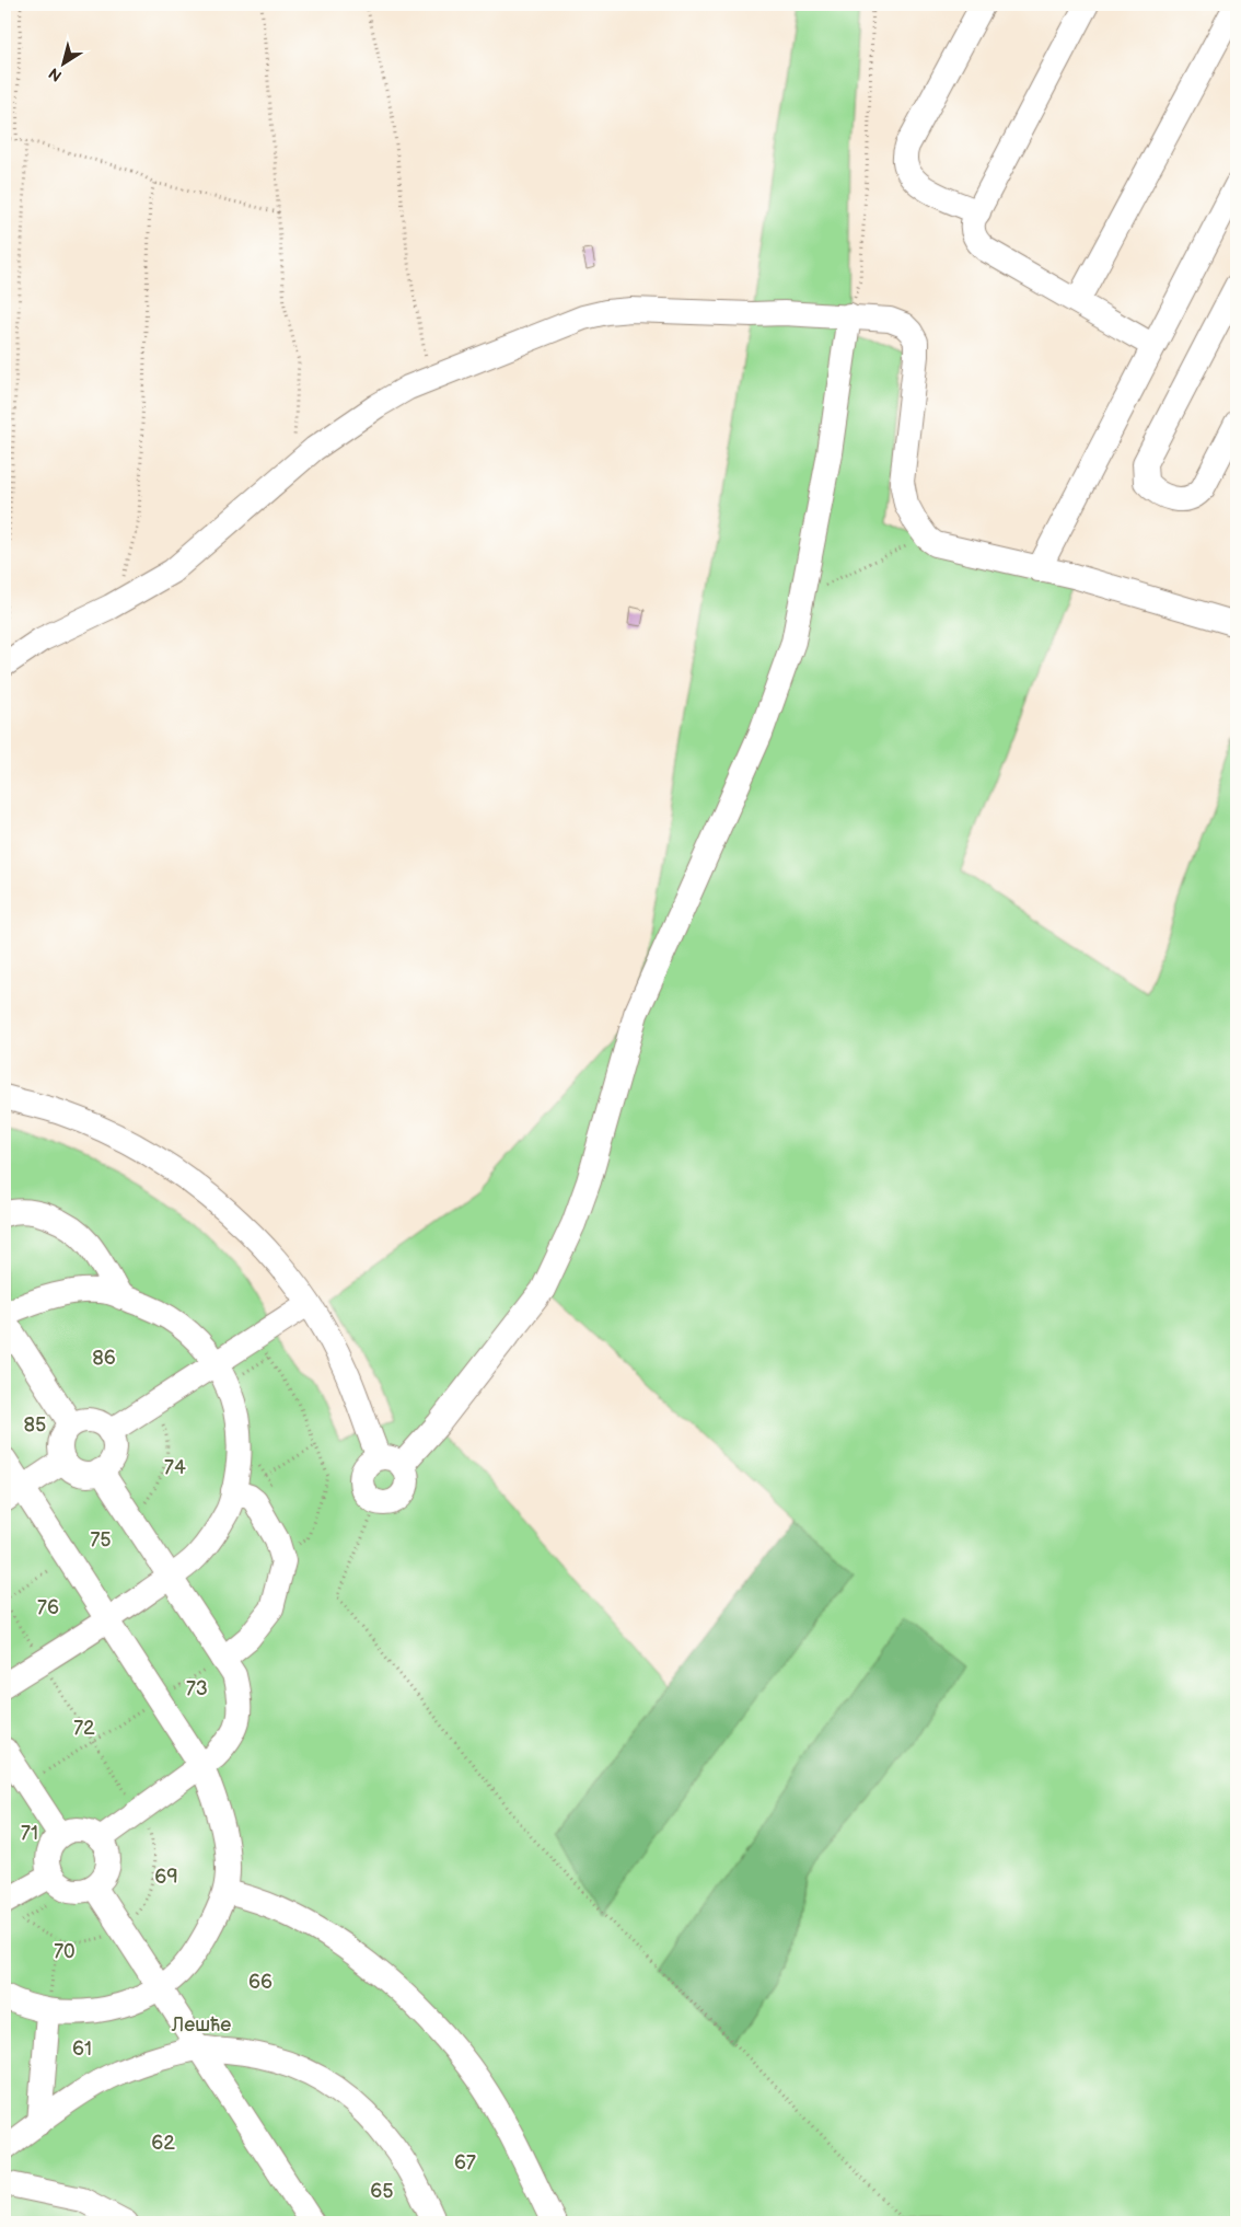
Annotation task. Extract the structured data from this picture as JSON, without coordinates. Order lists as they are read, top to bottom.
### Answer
{
  "parks": [
    "86",
    "85",
    "74",
    "75",
    "76",
    "73",
    "72",
    "71",
    "69",
    "70",
    "66",
    "Лешће",
    "61",
    "62",
    "67",
    "65"
  ],
  "north": "bottom left"
}
